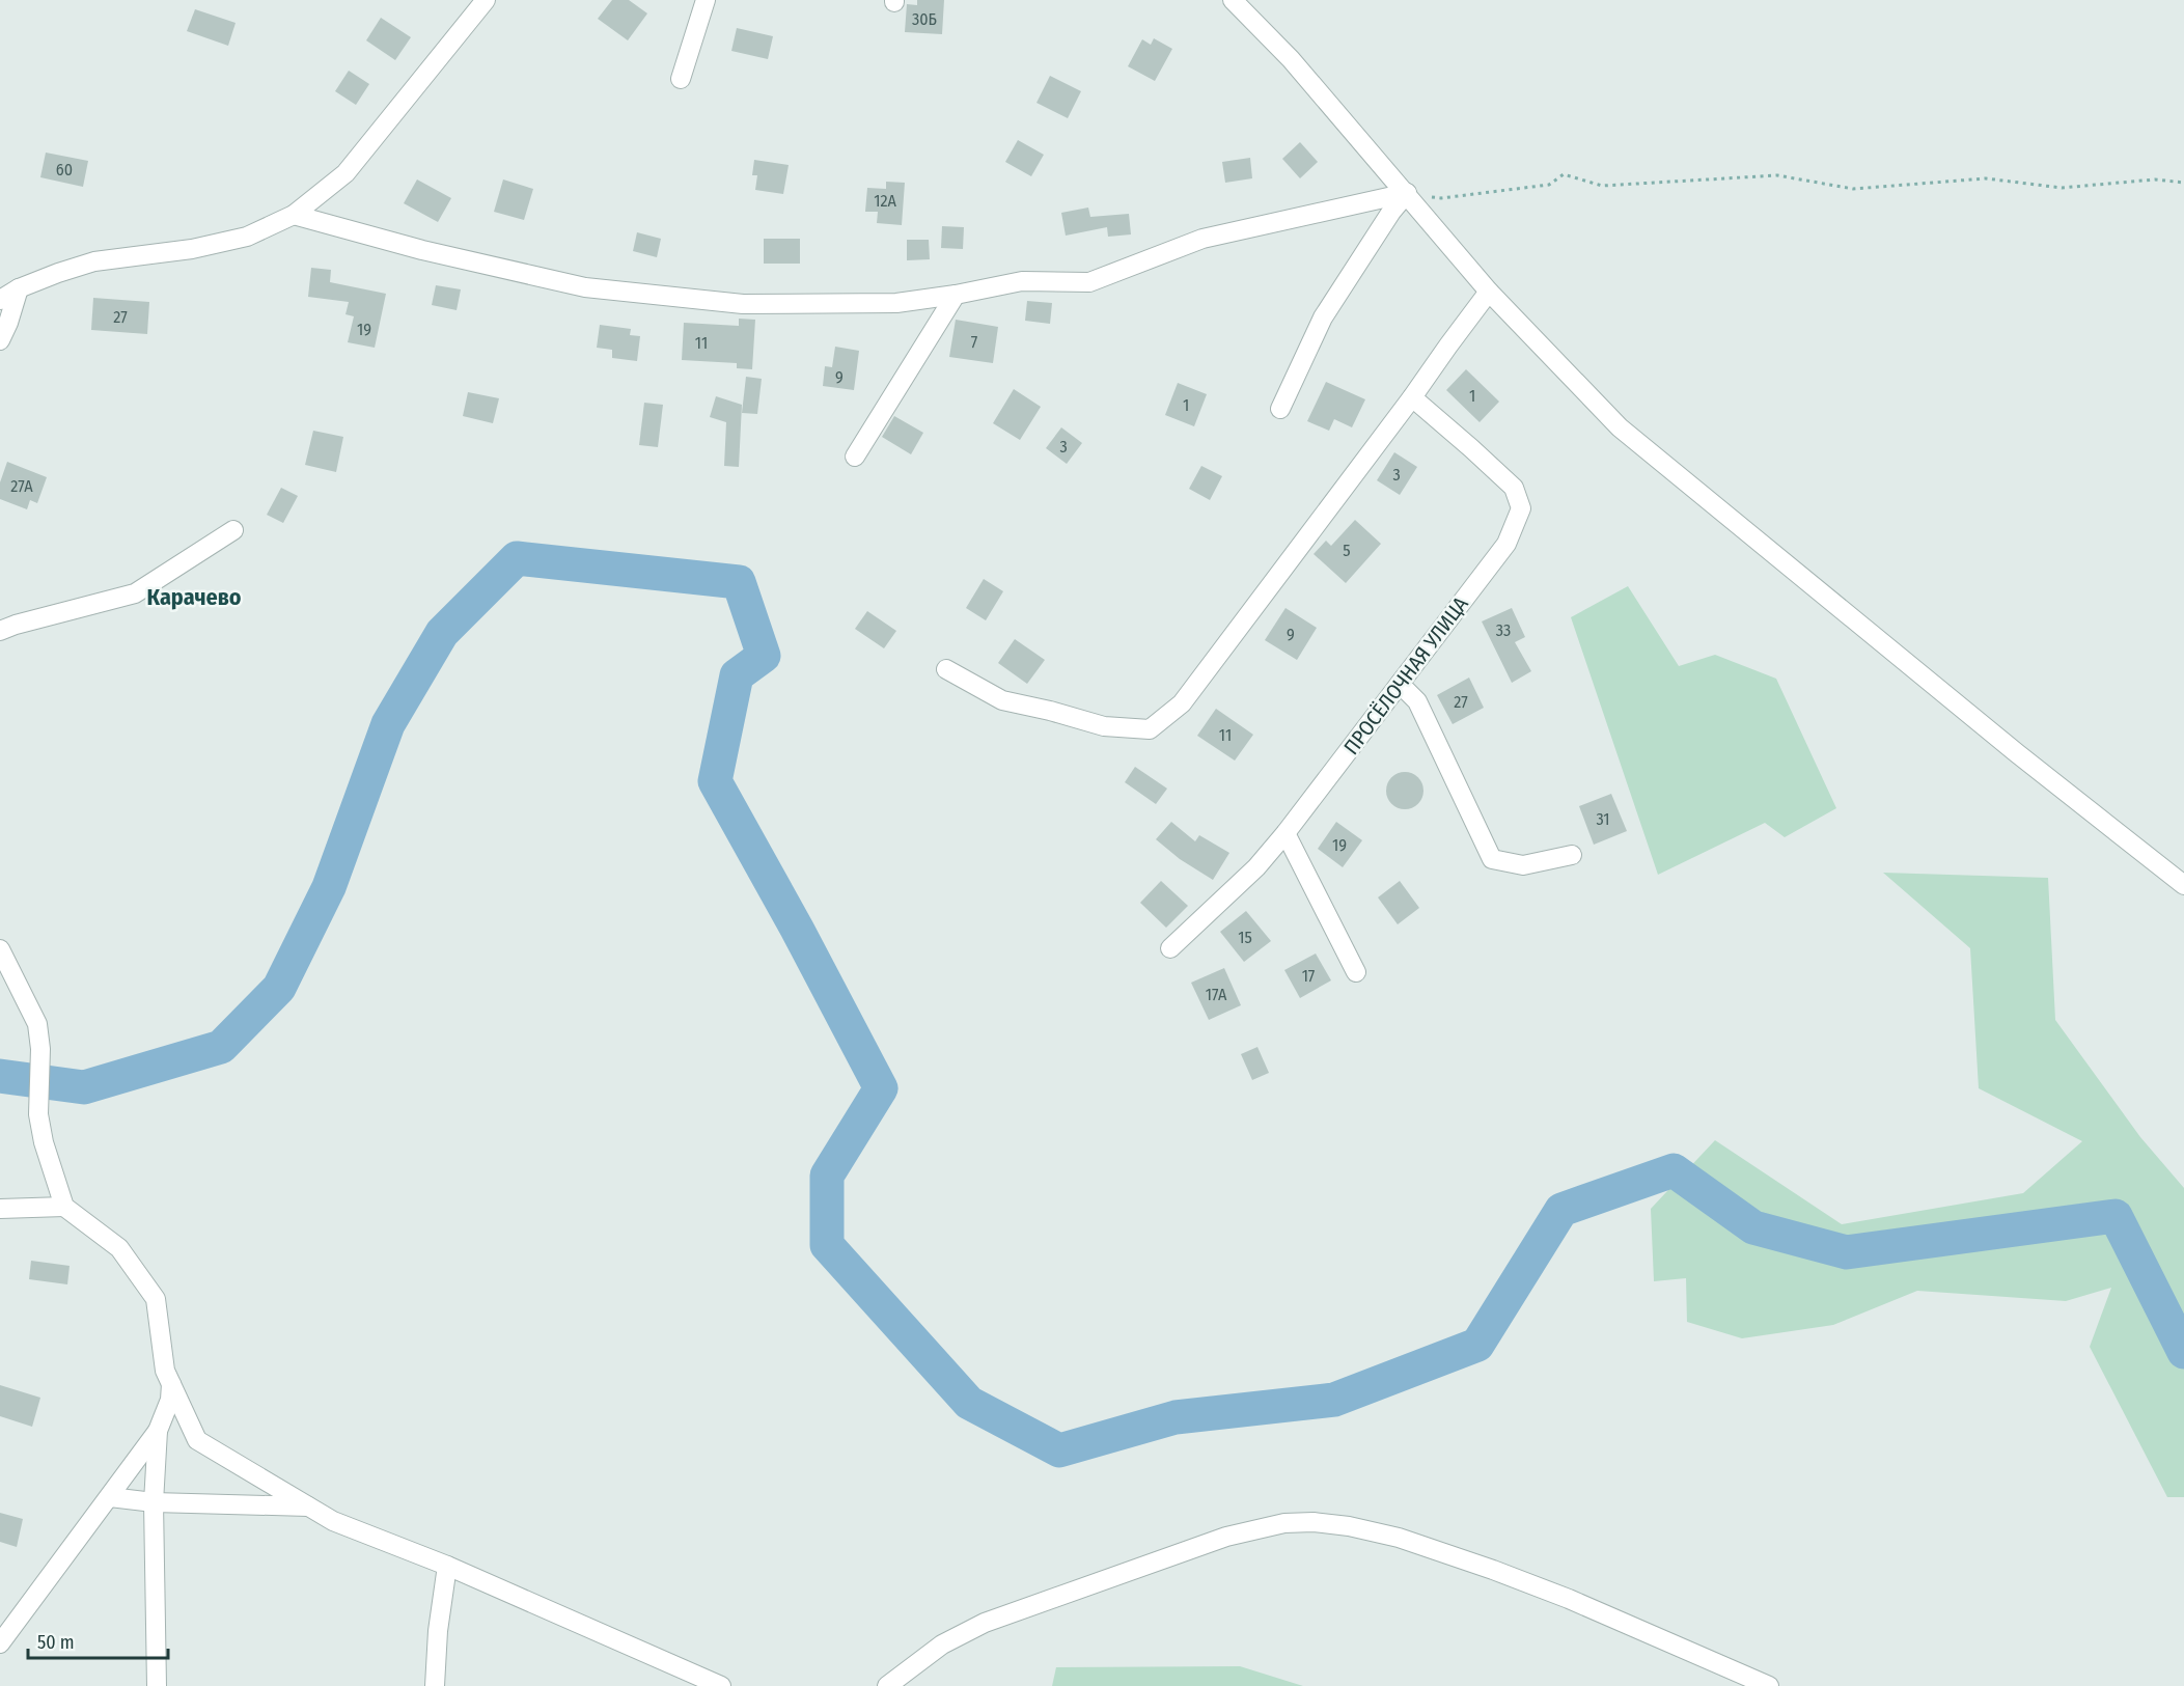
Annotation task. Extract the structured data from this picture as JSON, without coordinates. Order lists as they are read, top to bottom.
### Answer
{
  "streets": {
    "street": ["ПРОСЁЛОЧНАЯ УЛИЦА"]
  },
  "districts": ["Карачево"],
  "house_numbers": [
    "30Б",
    "60",
    "12А",
    "27",
    "19",
    "7",
    "11",
    "9",
    "1",
    "1",
    "3",
    "3",
    "27А",
    "5",
    "33",
    "9",
    "27",
    "11",
    "31",
    "19",
    "15",
    "17",
    "17А"
  ],
  "scale_bar": "50 m"
}
